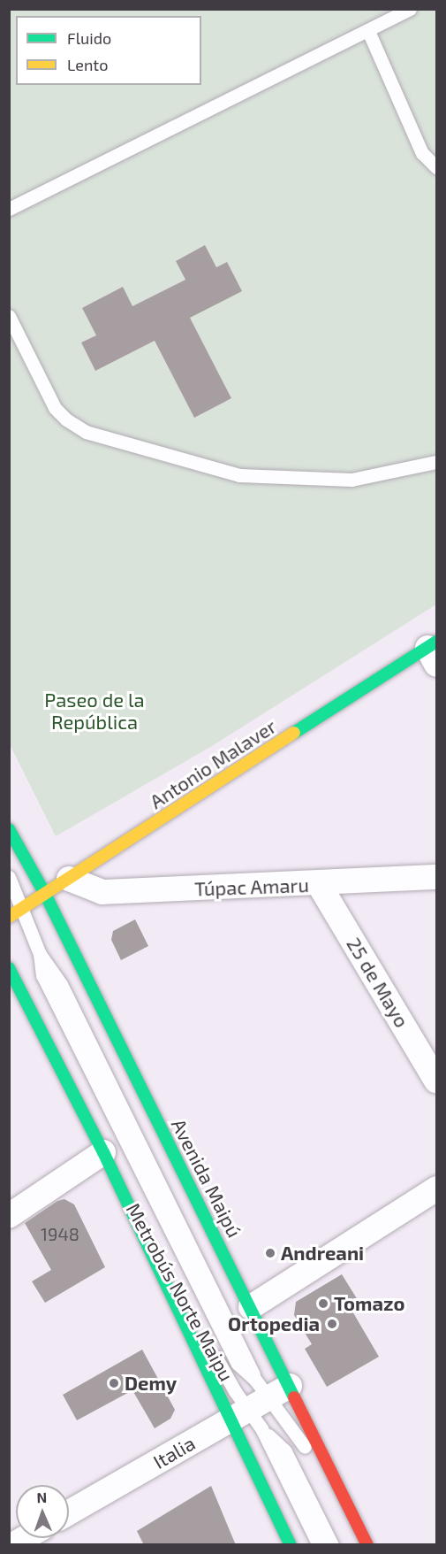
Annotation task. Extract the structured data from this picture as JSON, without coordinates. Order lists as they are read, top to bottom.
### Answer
{
  "streets": {
    "main road": ["Antonio Malaver", "Avenida Maipú"],
    "street": ["Túpac Amaru", "25 de Mayo", "Italia"],
    "lane": ["Metrobús Norte Maipu"]
  },
  "crossings": [
    ["Antonio Malaver", "Túpac Amaru"],
    ["Antonio Malaver", "Avenida Maipú"],
    ["Antonio Malaver", "Metrobús Norte Maipu"],
    ["Túpac Amaru", "25 de Mayo"],
    ["Avenida Maipú", "Metrobús Norte Maipu"],
    ["Avenida Maipú", "Italia"],
    ["Metrobús Norte Maipu", "Italia"]
  ],
  "parks": ["Paseo de la República"],
  "places": [
    "Andreani",
    "Tomazo",
    "Ortopedia",
    "Demy"
  ],
  "house_numbers": ["1948"],
  "legend": ["Fluido", "Lento"],
  "north": "top"
}
